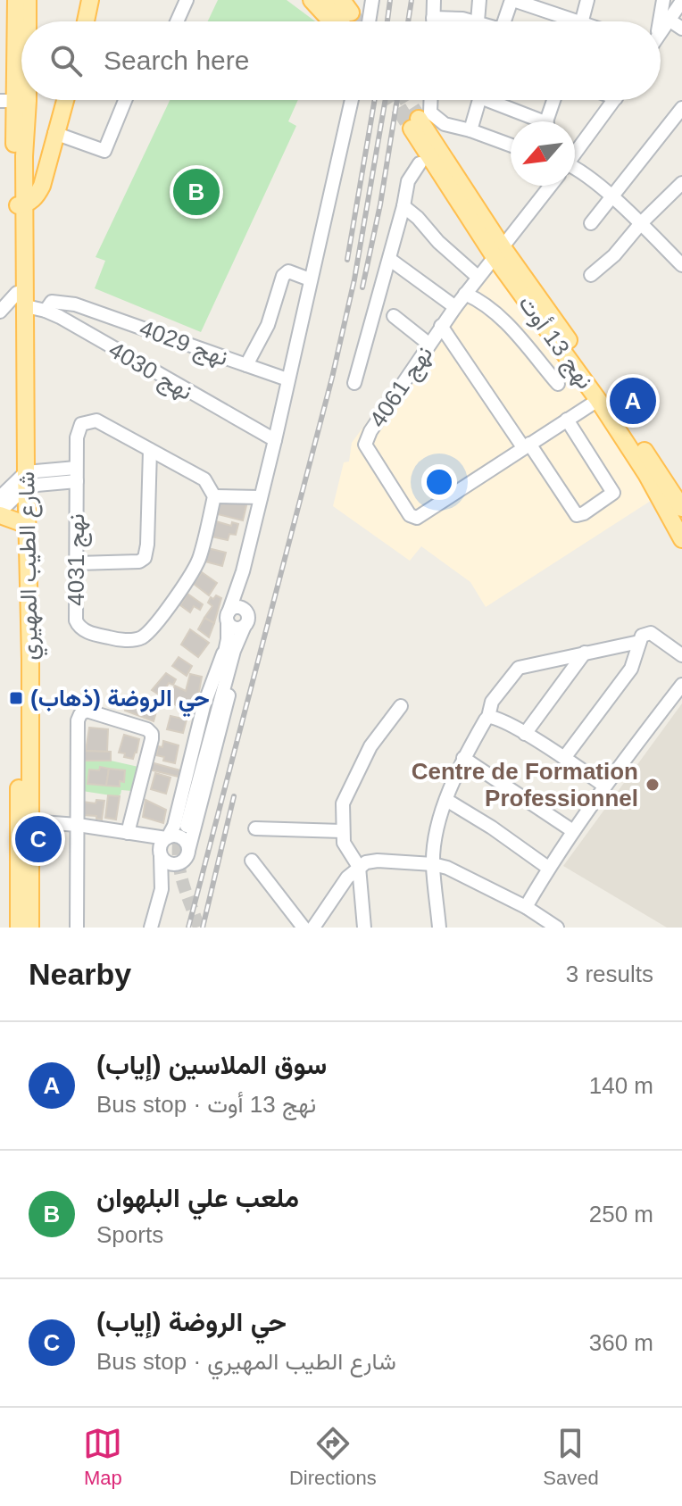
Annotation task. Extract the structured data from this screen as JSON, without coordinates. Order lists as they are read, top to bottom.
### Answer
{
  "streets": {
    "main road": ["نهج 13 أوت", "شارع الطيب المهيري"],
    "street": [
      "نهج 4029",
      "نهج 4030",
      "نهج 4061",
      "نهج 4031"
    ]
  },
  "crossings": [
    ["نهج 13 أوت", "نهج 4061"],
    ["نهج 4029", "نهج 4030"],
    ["نهج 4030", "شارع الطيب المهيري"]
  ],
  "places": {
    "transit": ["حي الروضة (ذهاب)"],
    "other": ["Centre de Formation Professionnel"]
  },
  "north": "bottom left",
  "page": {
    "search": "Search here",
    "pins": ["B", "A", "C"],
    "heading": ["Nearby", "3 results"],
    "list": [
      {
        "mark": "A",
        "name": "سوق الملاسين (إياب)",
        "note": "Bus stop · نهج 13 أوت",
        "value": "140 m"
      },
      {
        "mark": "B",
        "name": "ملعب علي البلهوان",
        "note": "Sports",
        "value": "250 m"
      },
      {
        "mark": "C",
        "name": "حي الروضة (إياب)",
        "note": "Bus stop · شارع الطيب المهيري",
        "value": "360 m"
      }
    ],
    "nav": ["Map", "Directions", "Saved"]
  }
}
